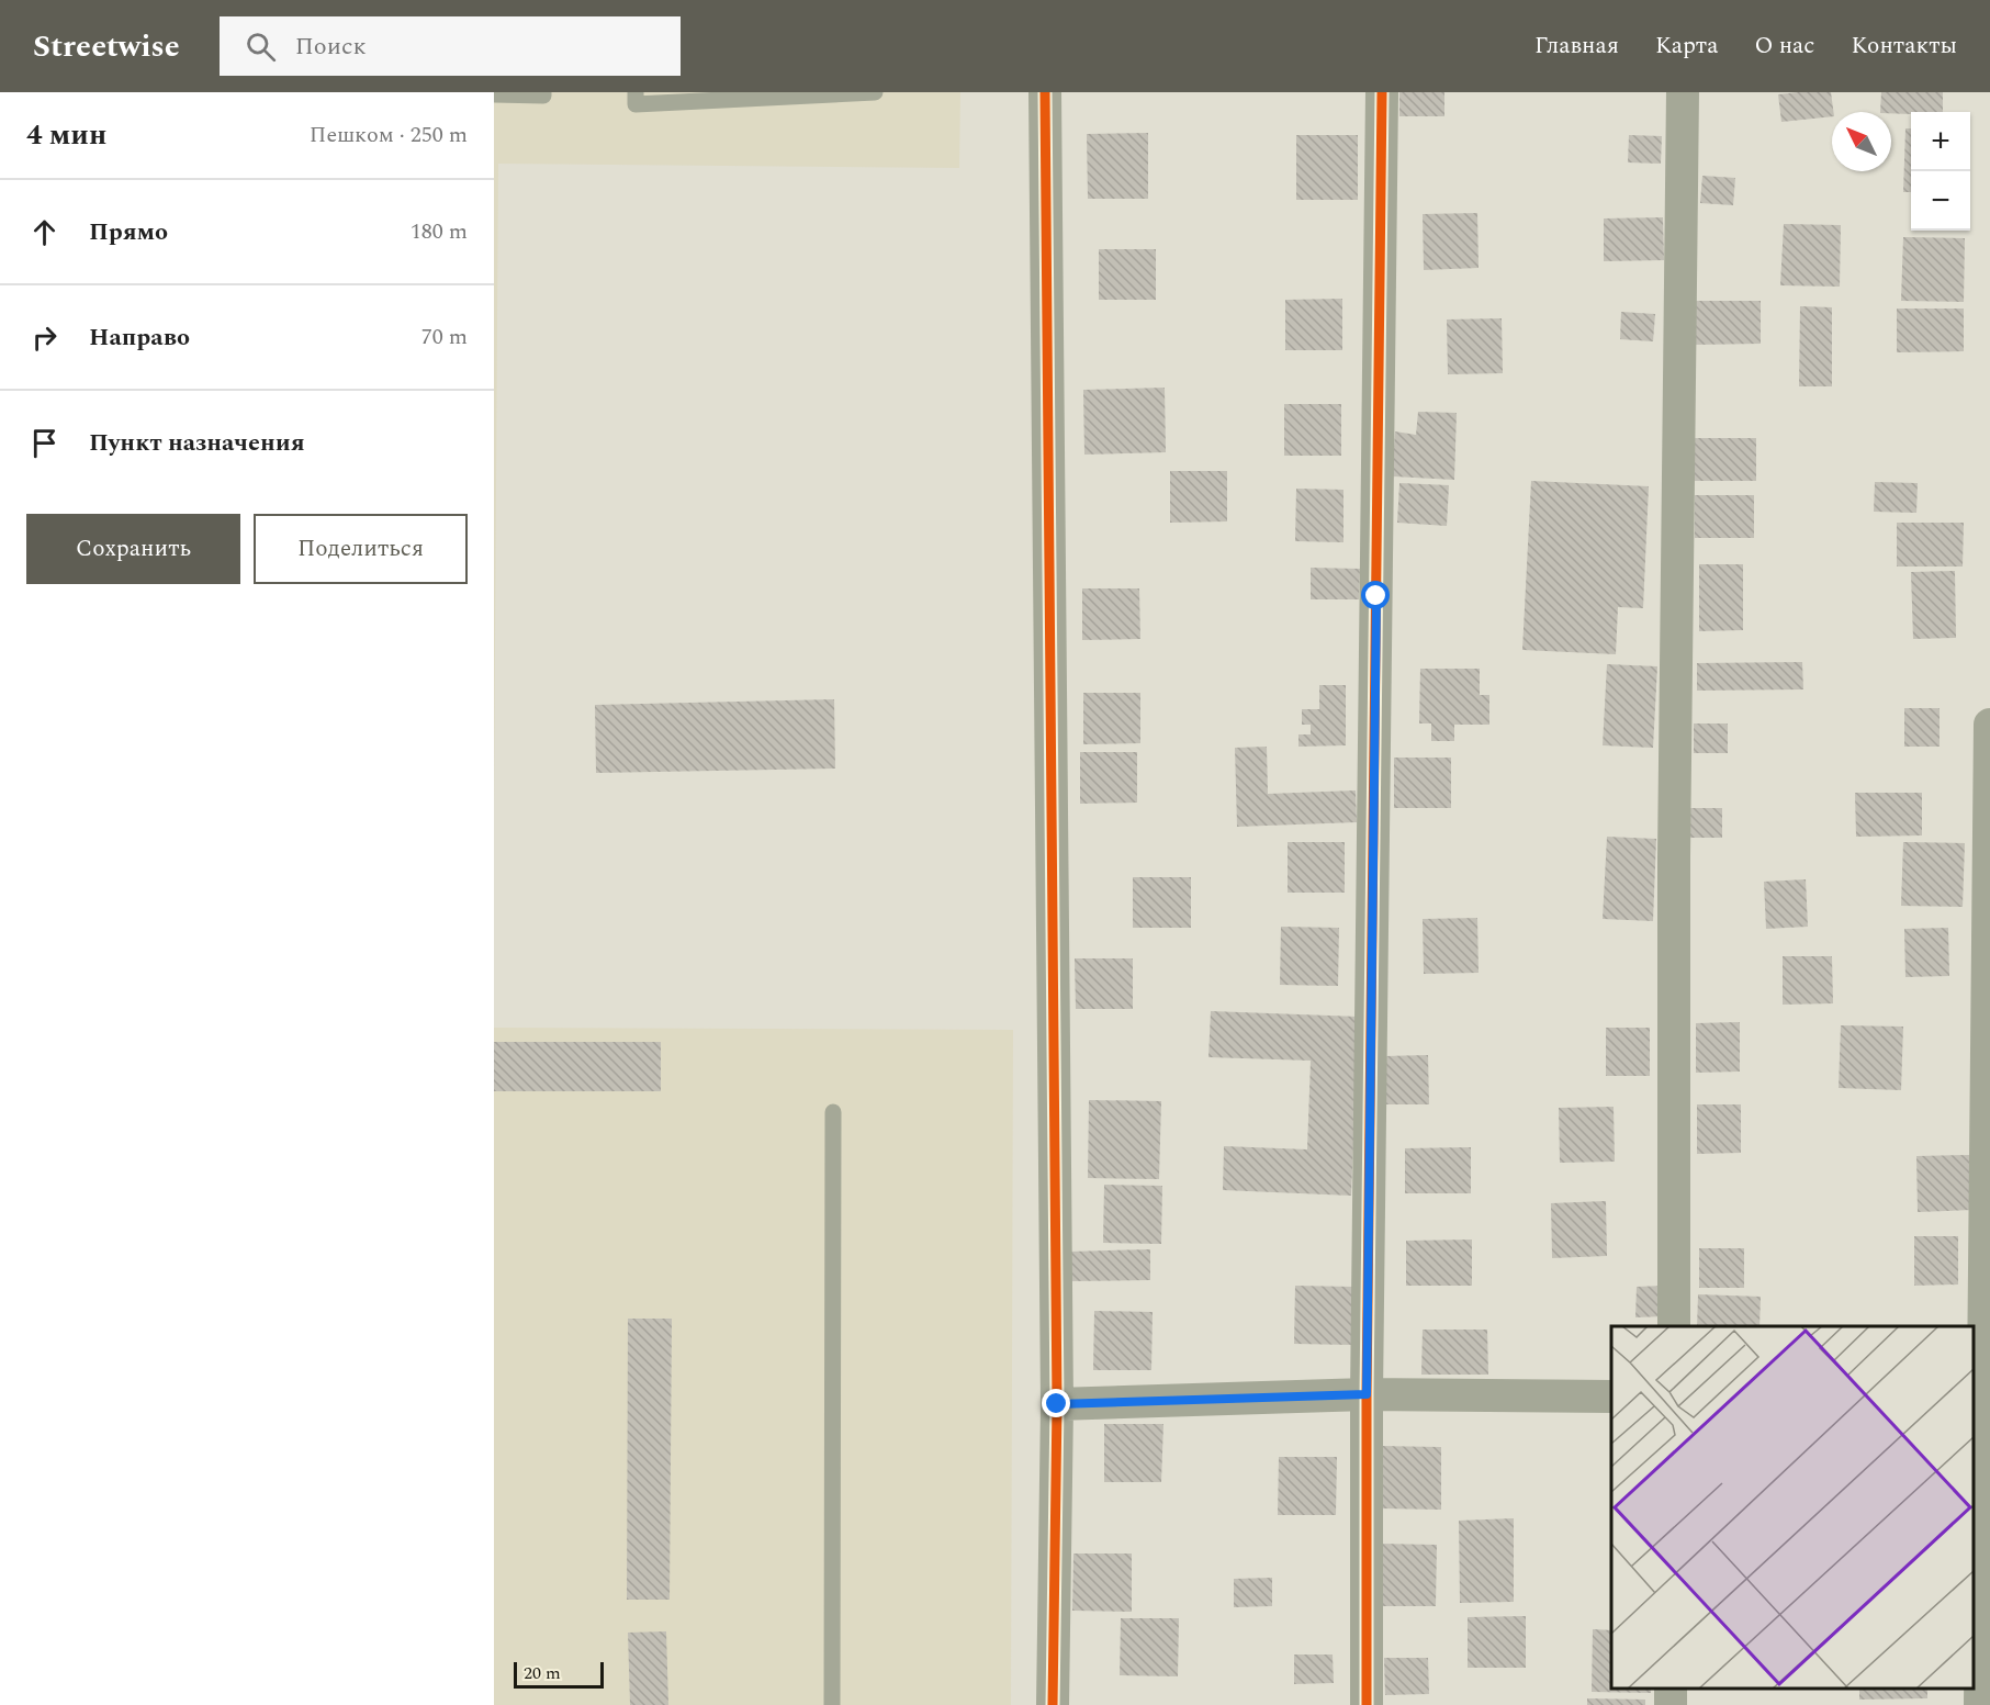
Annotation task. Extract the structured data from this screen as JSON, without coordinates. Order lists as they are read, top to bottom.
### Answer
{
  "scale_bar": "20 m",
  "north": "top left",
  "page": {
    "header": "Streetwise",
    "search": "Поиск",
    "nav": [
      "Главная",
      "Карта",
      "О нас",
      "Контакты"
    ],
    "heading": ["4 мин", "Пешком · 250 m"],
    "map_buttons": ["+", "−"],
    "list": [
      ["Прямо", "180 m"],
      ["Направо", "70 m"],
      "Пункт назначения"
    ],
    "buttons": ["Сохранить", "Поделиться"],
    "scale": "20 m"
  }
}
